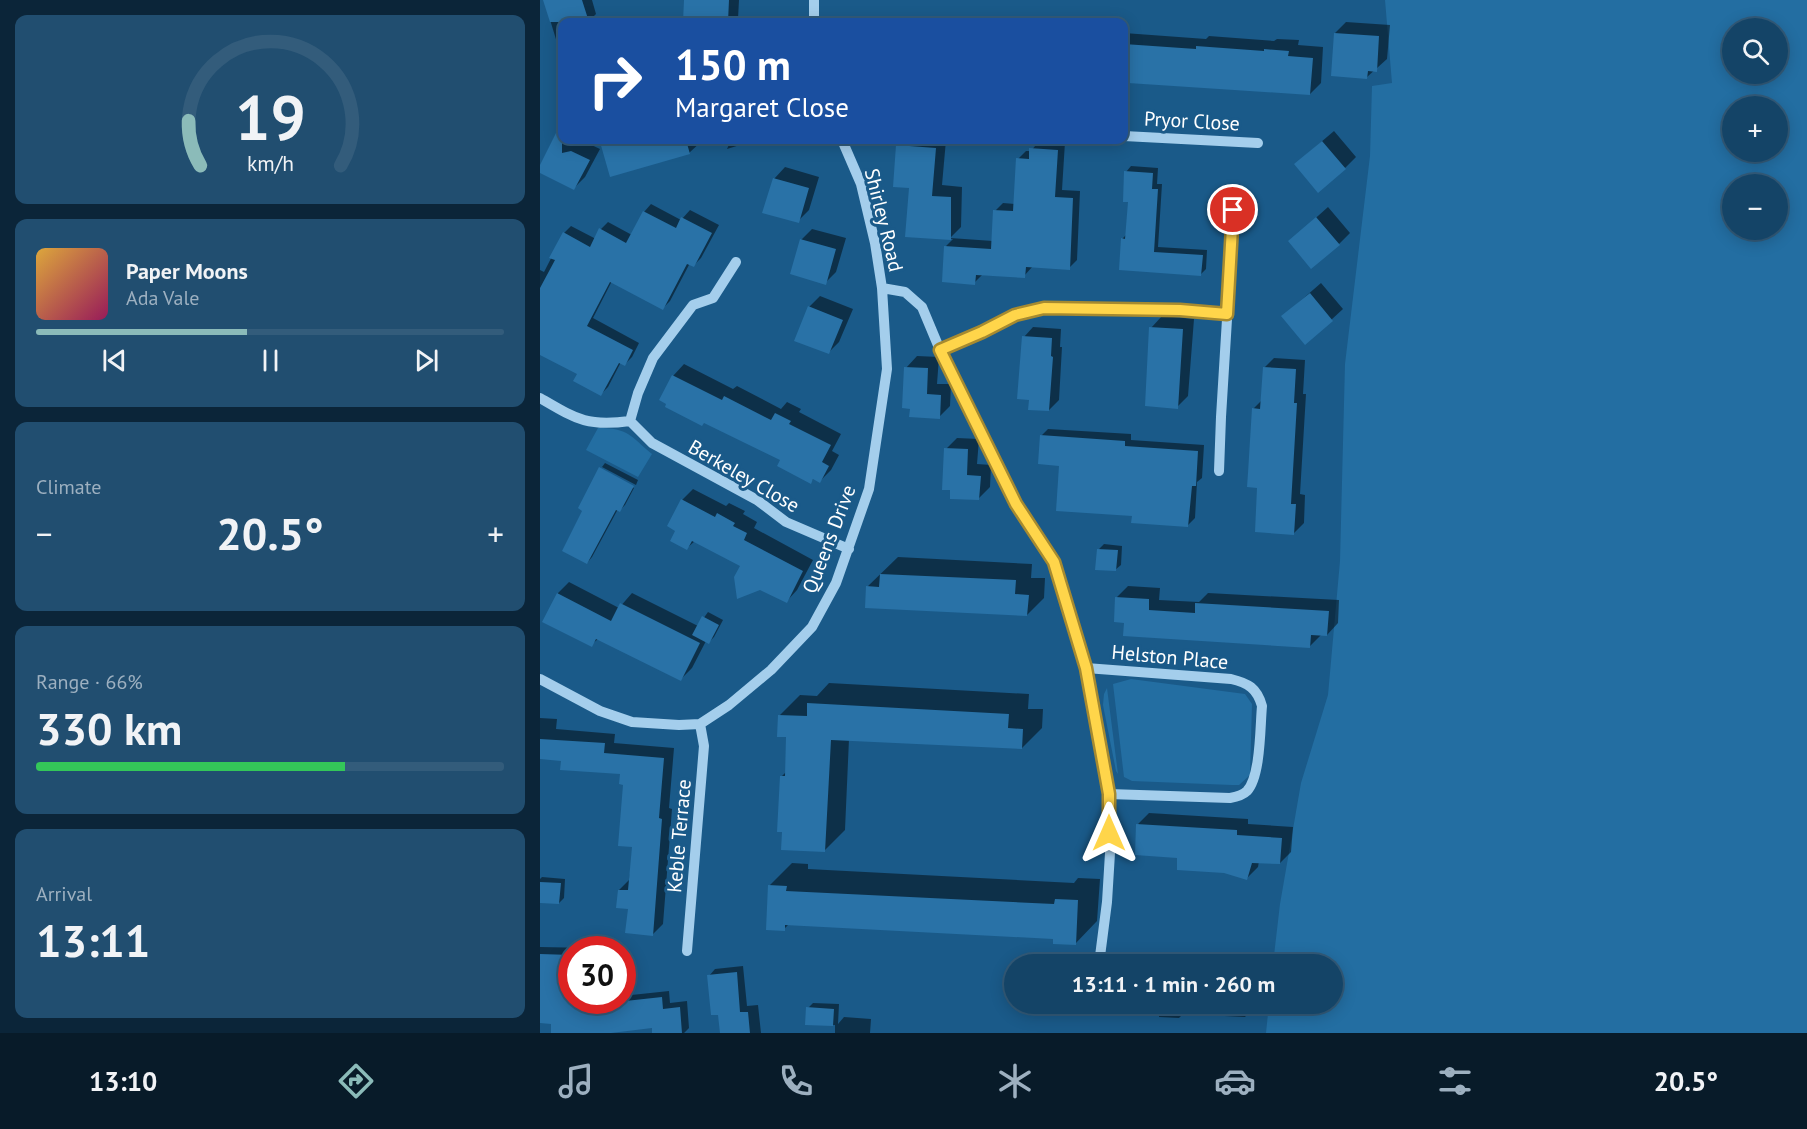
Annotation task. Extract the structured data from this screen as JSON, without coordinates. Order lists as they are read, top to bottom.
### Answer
{
  "streets": {
    "street": [
      "Pryor Close",
      "Shirley Road",
      "Berkeley Close",
      "Queens Drive",
      "Helston Place",
      "Keble Terrace"
    ]
  },
  "crossings": [
    ["Shirley Road", "Queens Drive"],
    ["Shirley Road", "Helston Place"],
    ["Berkeley Close", "Queens Drive"],
    ["Queens Drive", "Keble Terrace"]
  ],
  "page": {
    "map_buttons": ["+", "−"],
    "turn": ["150 m", "Margaret Close"],
    "song": ["Paper Moons", "Ada Vale"],
    "tile": [
      "Climate",
      ["Range · 66%", "330 km"],
      ["Arrival", "13:11"]
    ],
    "heat": ["−", "20.5°", "+"],
    "limit": "30",
    "trip": "13:11 · 1 min · 260 m",
    "tabs": ["13:10", "20.5°"],
    "gauge": ["19", "km/h"]
  }
}
